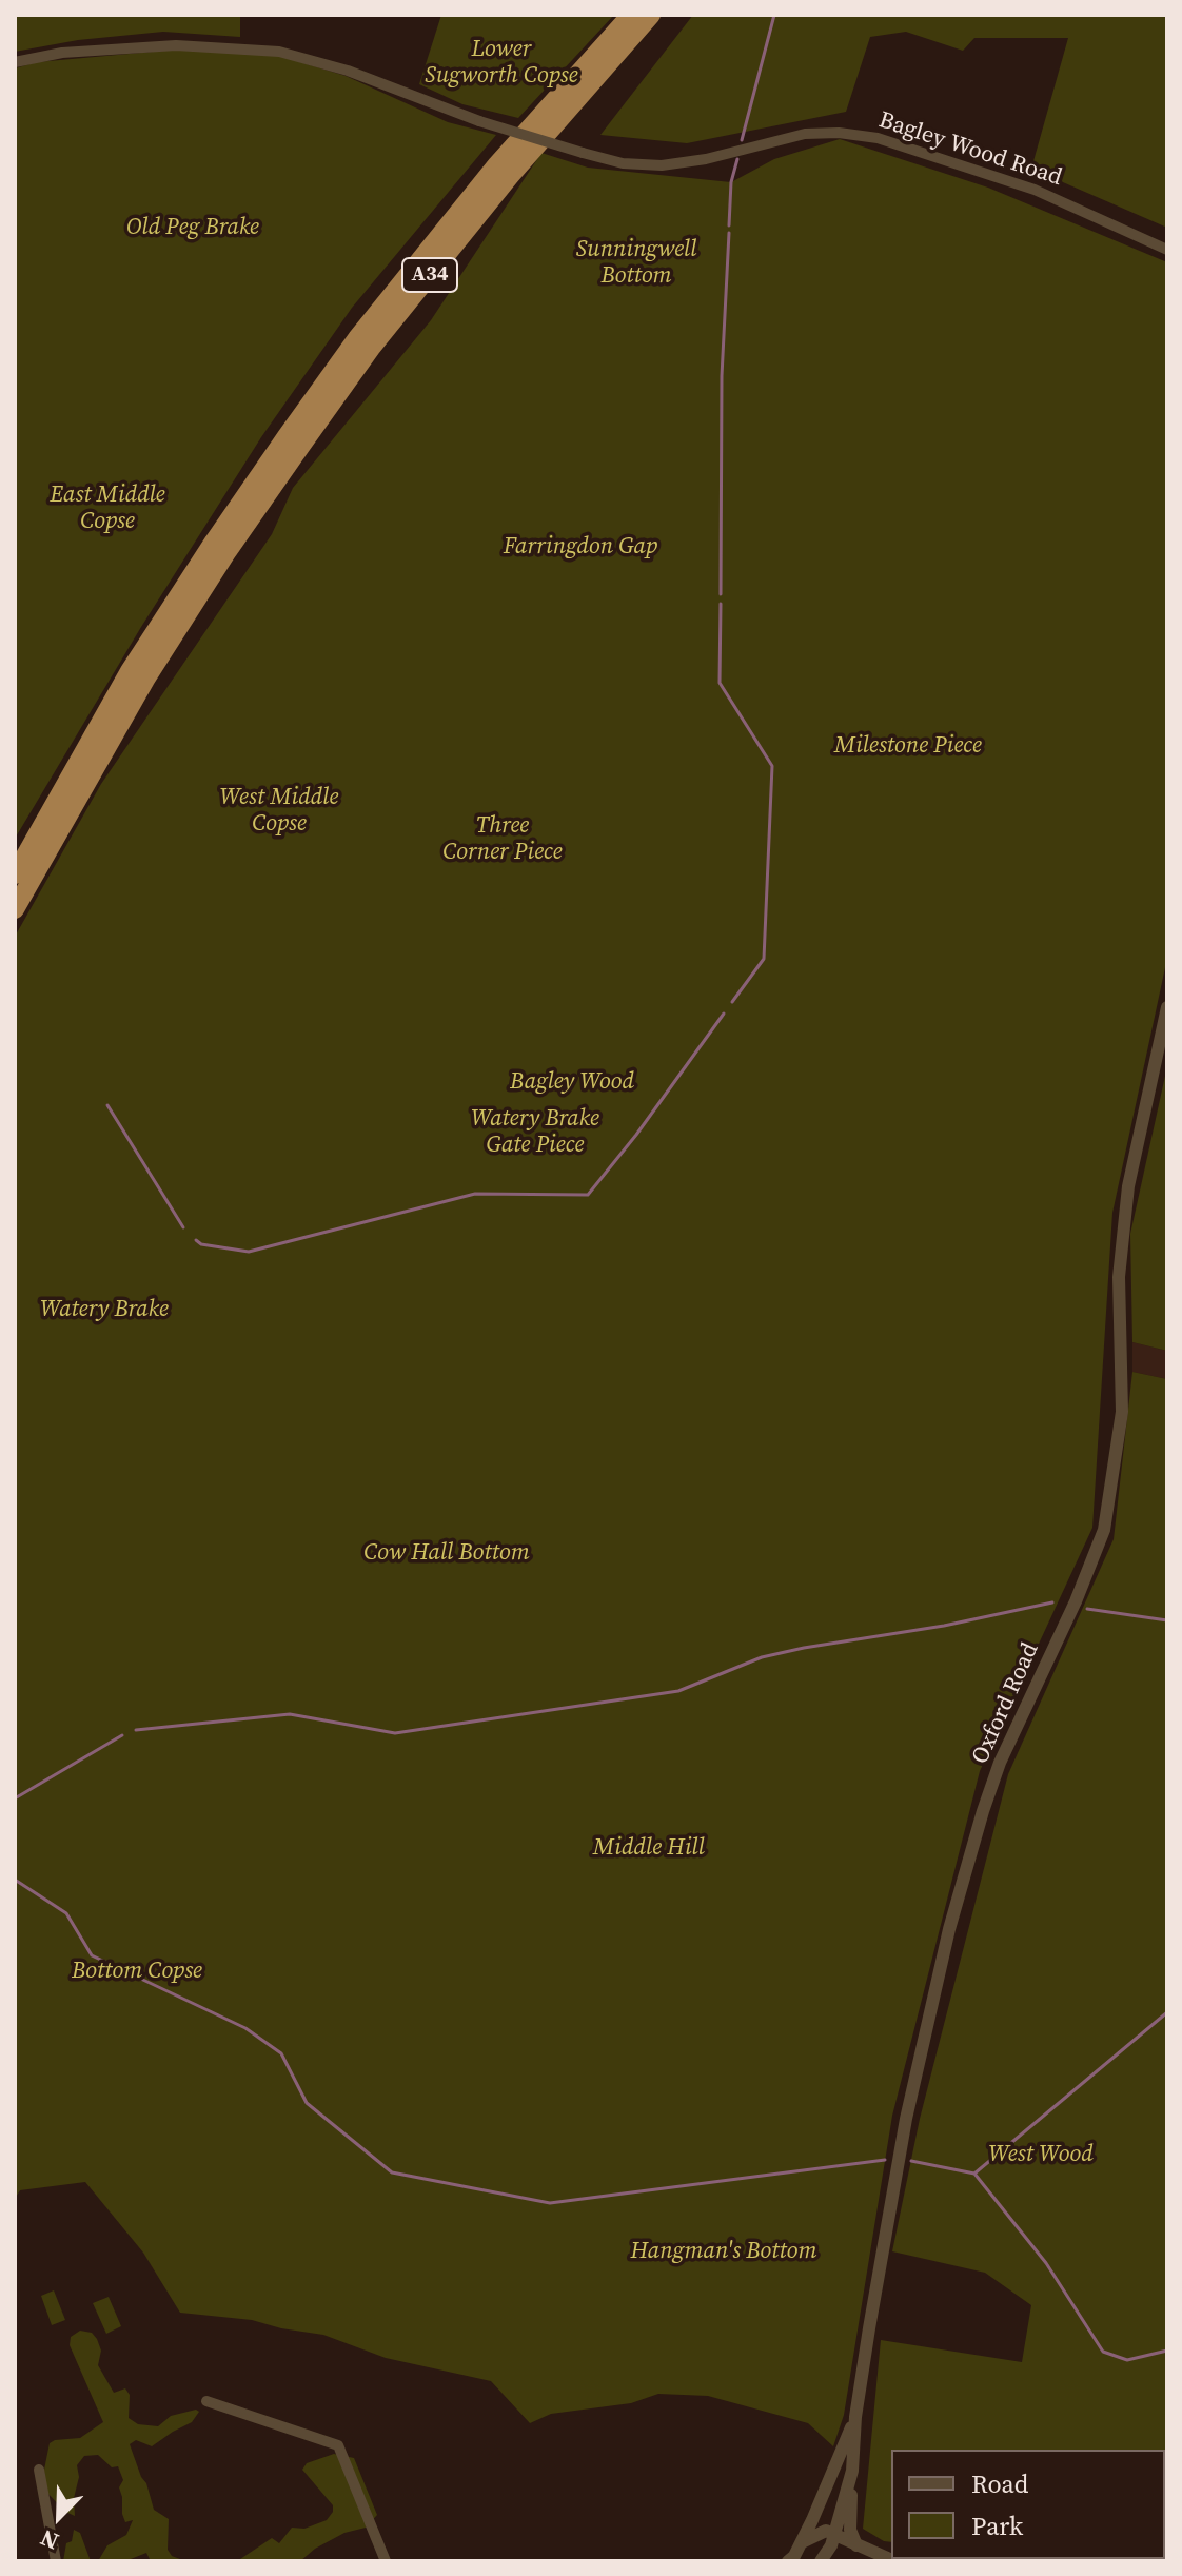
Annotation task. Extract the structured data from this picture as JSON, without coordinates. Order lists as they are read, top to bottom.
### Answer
{
  "streets": {
    "highway": ["A34"],
    "street": ["Bagley Wood Road", "Oxford Road"]
  },
  "parks": [
    "Lower Sugworth Copse",
    "Old Peg Brake",
    "Sunningwell Bottom",
    "East Middle Copse",
    "Farringdon Gap",
    "Milestone Piece",
    "West Middle Copse",
    "Three Corner Piece",
    "Bagley Wood",
    "Watery Brake Gate Piece",
    "Watery Brake",
    "Cow Hall Bottom",
    "Middle Hill",
    "Bottom Copse",
    "West Wood",
    "Hangman's Bottom"
  ],
  "legend": ["Road", "Park"],
  "north": "bottom left"
}
